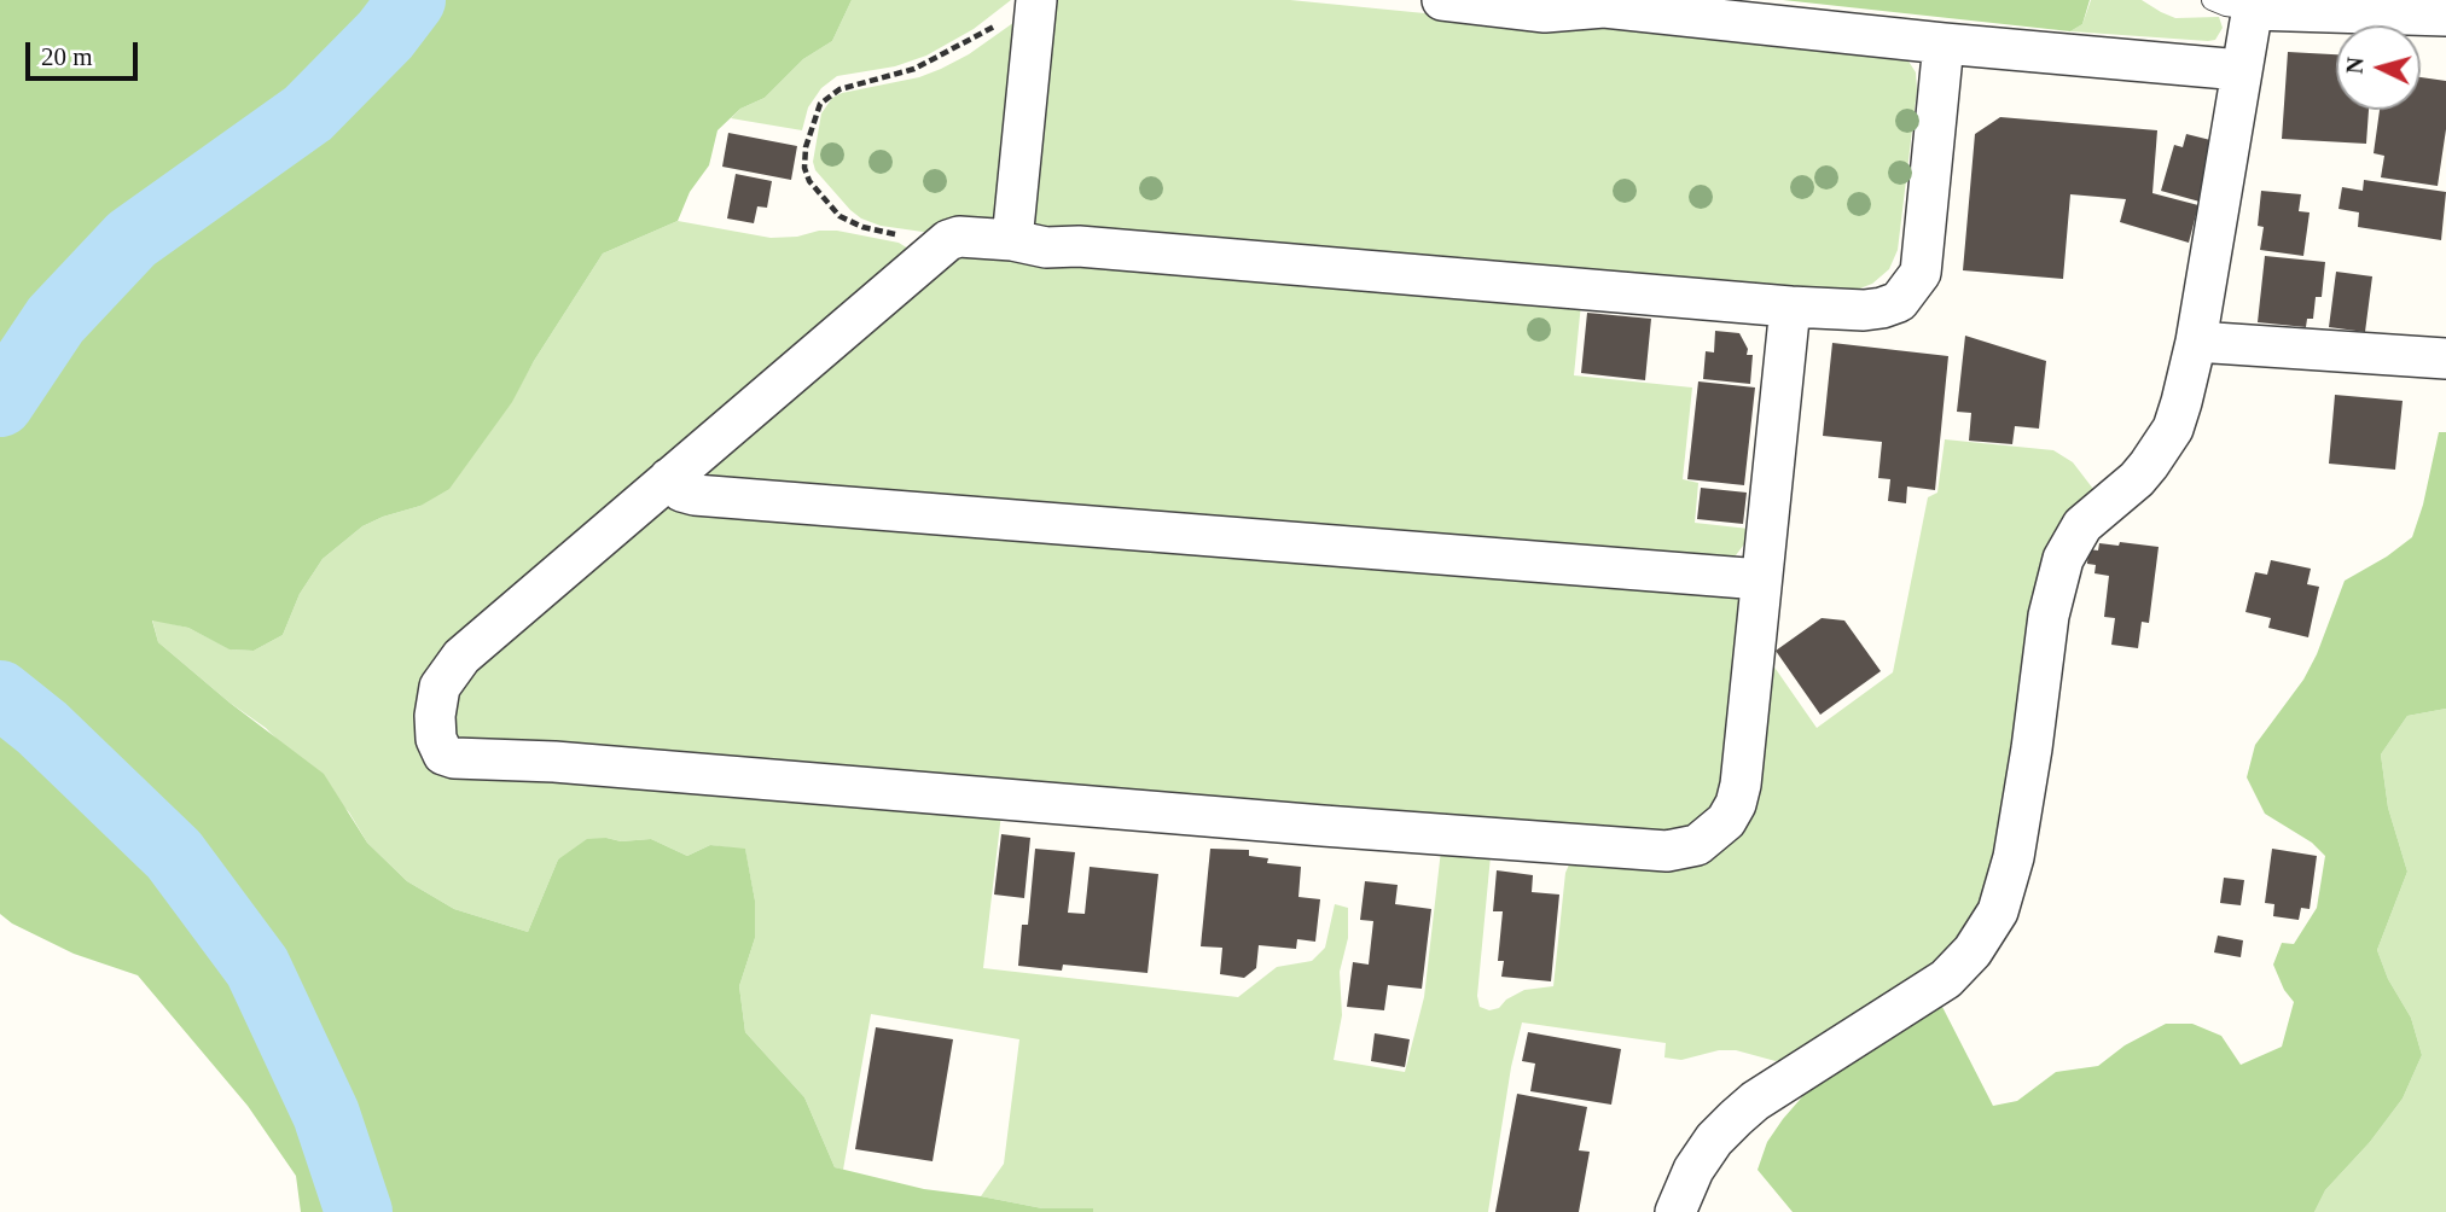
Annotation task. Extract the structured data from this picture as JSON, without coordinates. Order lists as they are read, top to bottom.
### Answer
{
  "scale_bar": "20 m",
  "north": "left"
}
